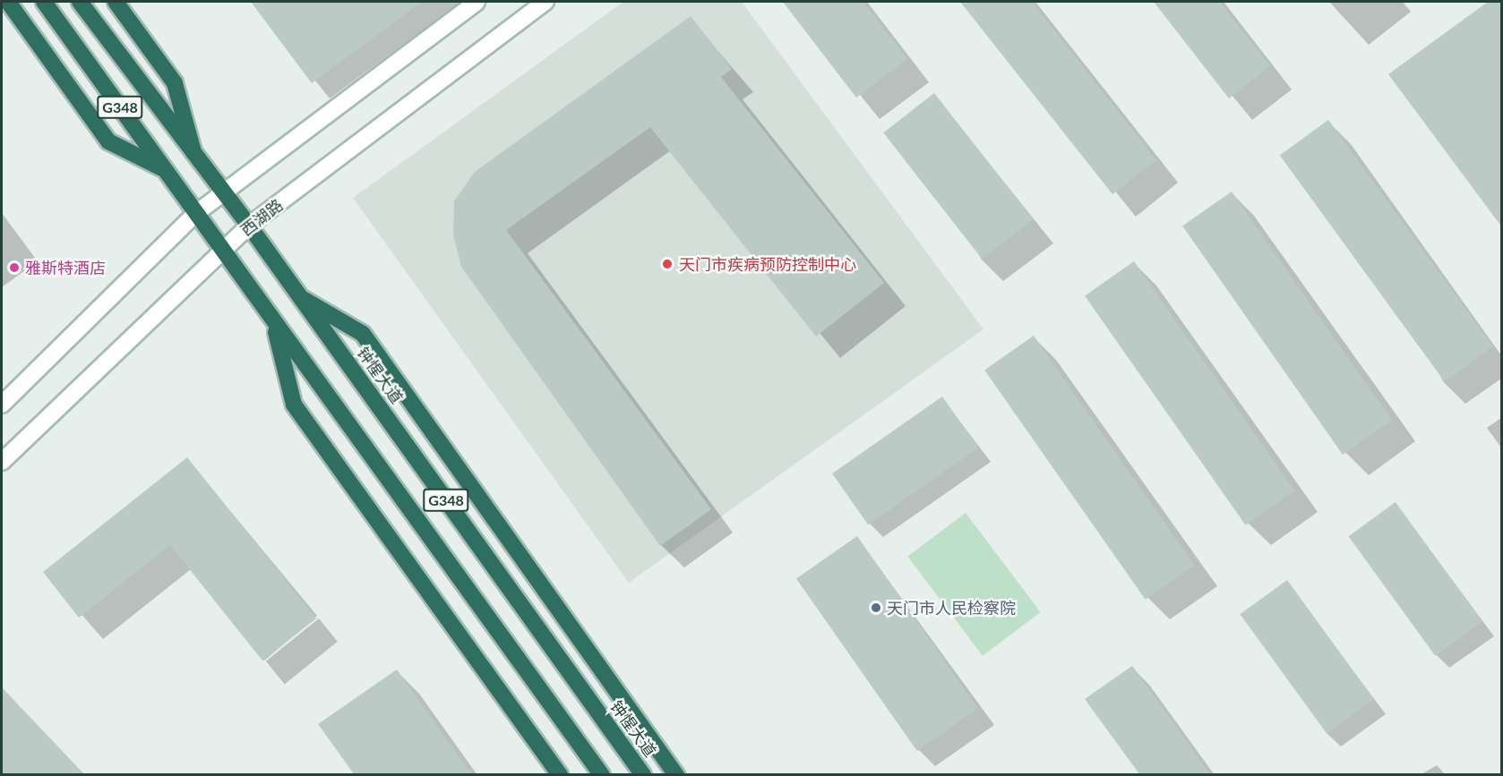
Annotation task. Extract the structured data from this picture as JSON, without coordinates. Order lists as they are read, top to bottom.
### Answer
{
  "streets": {
    "highway": ["G348", "钟惺大道"],
    "main road": ["西湖路"]
  },
  "crossings": [
    ["G348", "西湖路"],
    ["西湖路", "钟惺大道"]
  ],
  "places": ["天门市疾病预防控制中心", "雅斯特酒店", "天门市人民检察院"]
}
